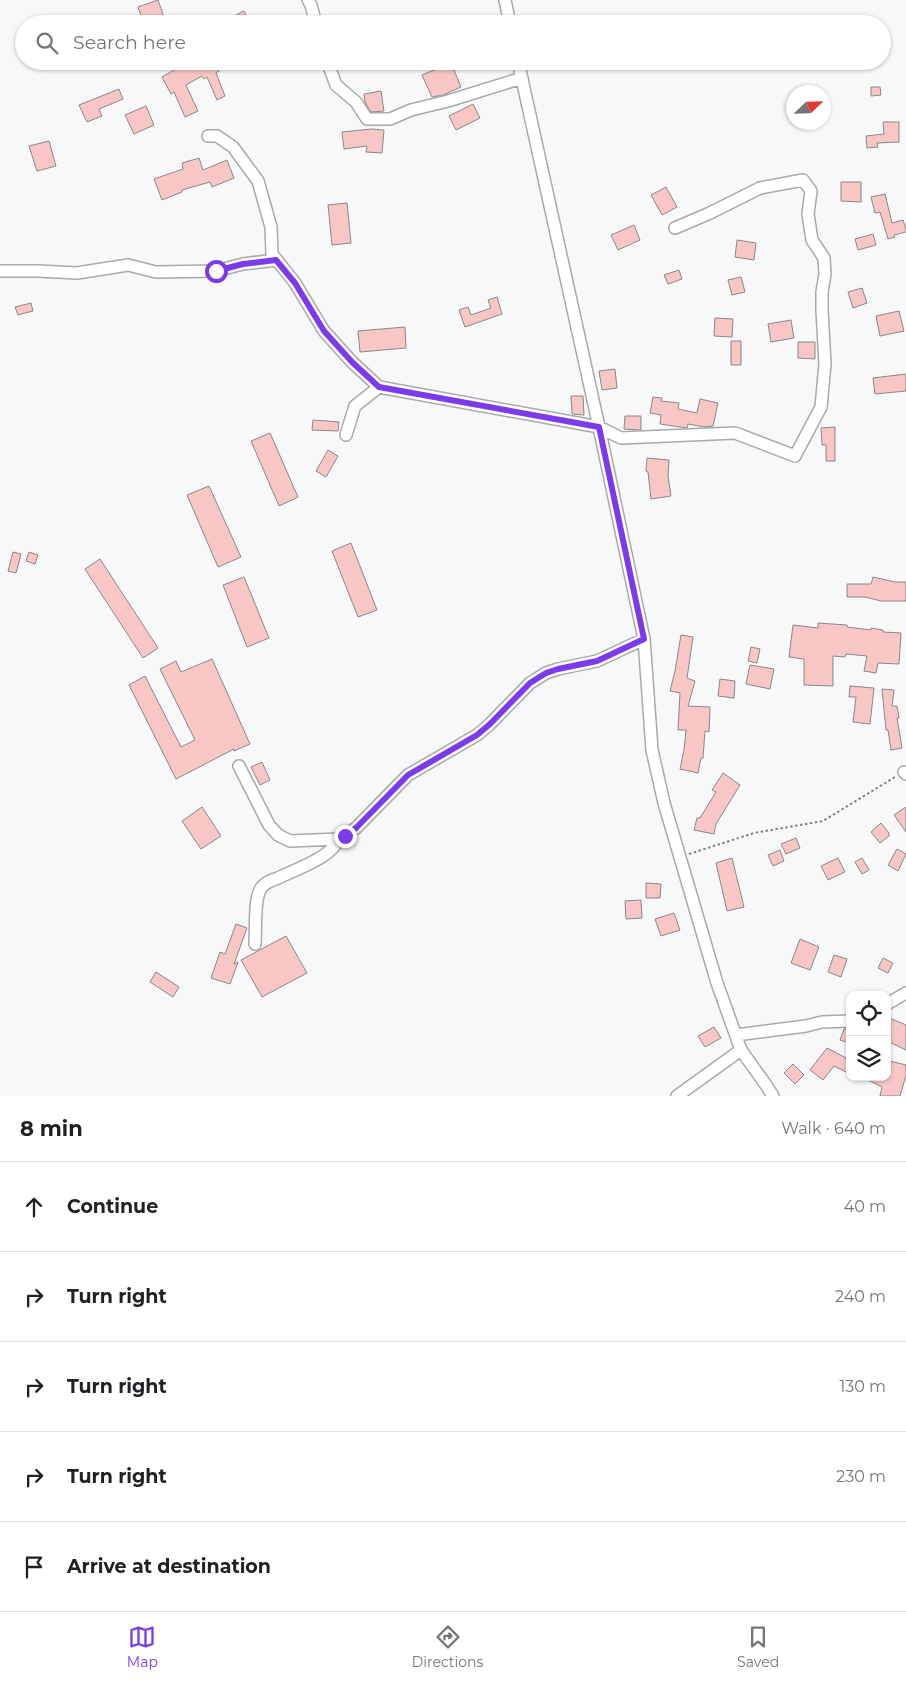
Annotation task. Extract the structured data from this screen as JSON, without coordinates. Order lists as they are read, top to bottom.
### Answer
{
  "north": "top right",
  "page": {
    "search": "Search here",
    "heading": ["8 min", "Walk · 640 m"],
    "list": [
      ["Continue", "40 m"],
      ["Turn right", "240 m"],
      ["Turn right", "130 m"],
      ["Turn right", "230 m"],
      "Arrive at destination"
    ],
    "nav": ["Map", "Directions", "Saved"]
  }
}
